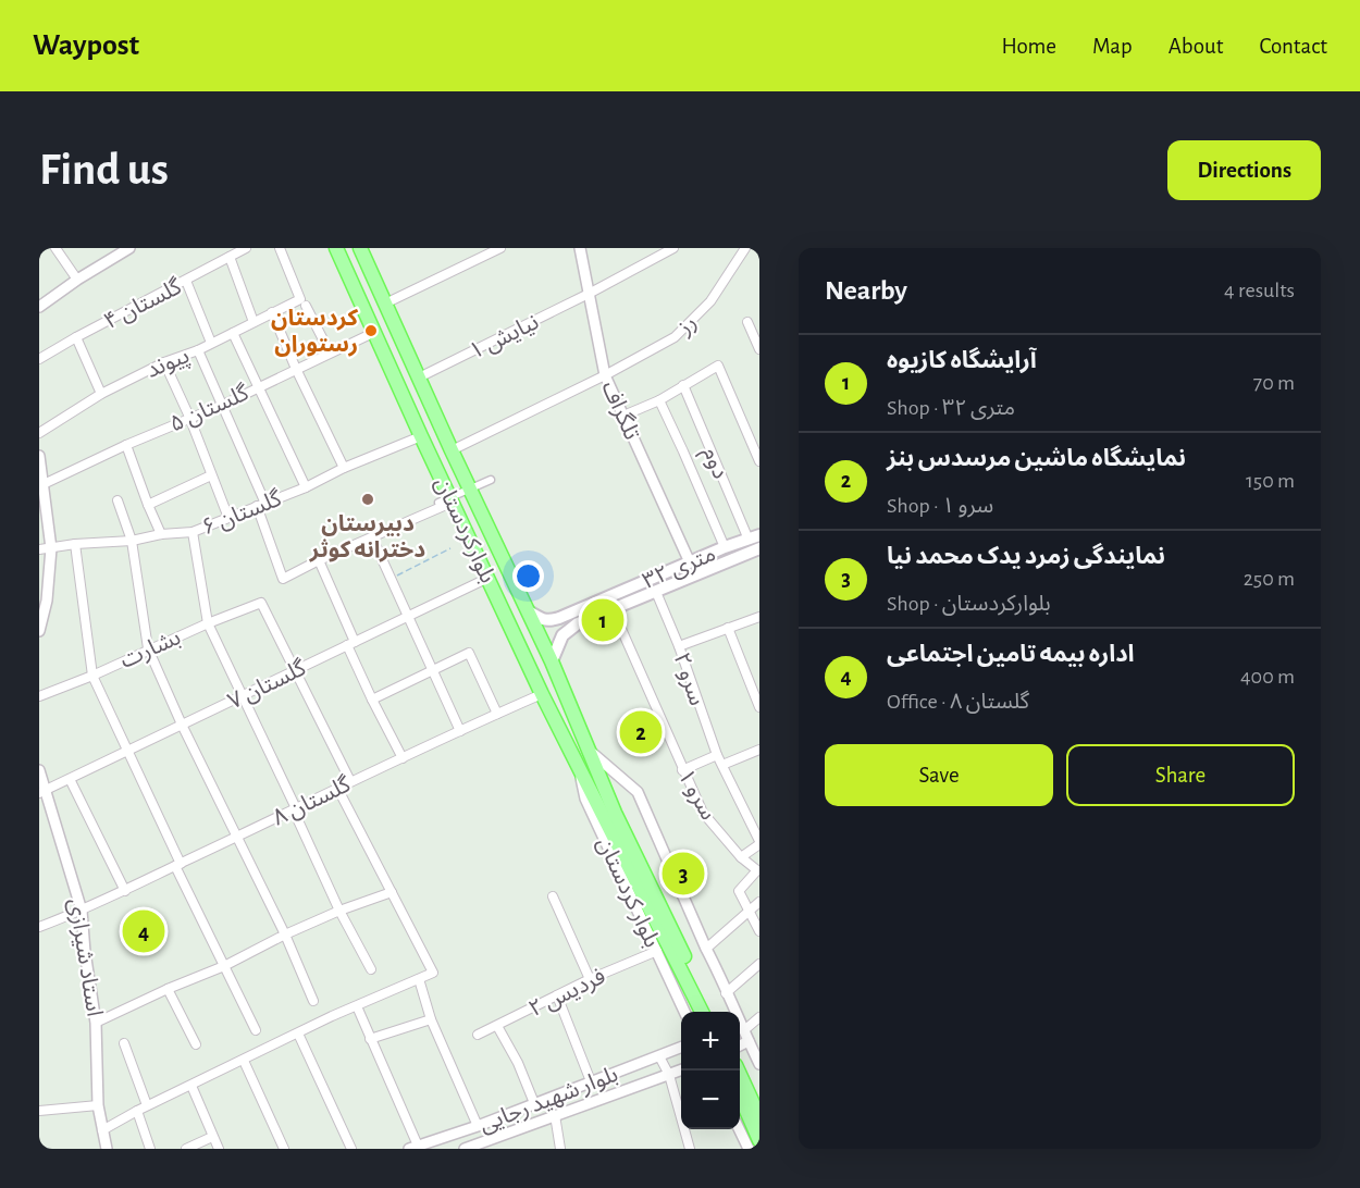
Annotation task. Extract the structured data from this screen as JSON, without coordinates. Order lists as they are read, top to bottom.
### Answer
{
  "streets": {
    "main road": ["بلوارکردستان", "۳۲ متری"],
    "street": [
      "گلستان ۴",
      "رز",
      "نیایش ۱",
      "پیوند",
      "گلستان ۵",
      "تلگراف",
      "دوم",
      "گلستان ۶",
      "بشارت",
      "سرو ۲",
      "گلستان ۷",
      "سرو ۱",
      "گلستان ۸",
      "بلوار کردستان",
      "استاد شیرازی",
      "فردیس ۲",
      "بلوار شهید رجایی"
    ]
  },
  "crossings": [
    ["رز", "تلگراف"],
    ["رز", "بلوارکردستان"],
    ["نیایش ۱", "تلگراف"],
    ["نیایش ۱", "بلوارکردستان"],
    ["گلستان ۵", "بلوارکردستان"],
    ["تلگراف", "۳۲ متری"],
    ["دوم", "۳۲ متری"],
    ["گلستان ۶", "بلوارکردستان"],
    ["بلوارکردستان", "۳۲ متری"],
    ["بلوارکردستان", "گلستان ۷"],
    ["بلوارکردستان", "گلستان ۸"],
    ["بلوارکردستان", "بلوار کردستان"],
    ["۳۲ متری", "سرو ۲"],
    ["۳۲ متری", "سرو ۱"],
    ["بشارت", "گلستان ۷"],
    ["گلستان ۷", "استاد شیرازی"],
    ["گلستان ۸", "استاد شیرازی"],
    ["بلوار کردستان", "فردیس ۲"]
  ],
  "places": ["کردستان رستوران", "دبیرستان دخترانه کوثر"],
  "page": {
    "header": "Waypost",
    "nav": [
      "Home",
      "Map",
      "About",
      "Contact"
    ],
    "buttons": [
      "Directions",
      ["Save", "Share"]
    ],
    "title": "Find us",
    "heading": ["Nearby", "4 results"],
    "list": [
      {
        "mark": "1",
        "name": "آرایشگاه کازیوه",
        "note": "Shop · ۳۲ متری",
        "value": "70 m"
      },
      {
        "mark": "2",
        "name": "نمایشگاه ماشین مرسدس بنز",
        "note": "Shop · سرو ۱",
        "value": "150 m"
      },
      {
        "mark": "3",
        "name": "نمایندگی زمرد یدک محمد نیا",
        "note": "Shop · بلوارکردستان",
        "value": "250 m"
      },
      {
        "mark": "4",
        "name": "اداره بیمه تامین اجتماعی",
        "note": "Office · گلستان ۸",
        "value": "400 m"
      }
    ],
    "pins": [
      "1",
      "2",
      "3",
      "4"
    ],
    "map_buttons": ["+", "−"]
  }
}
